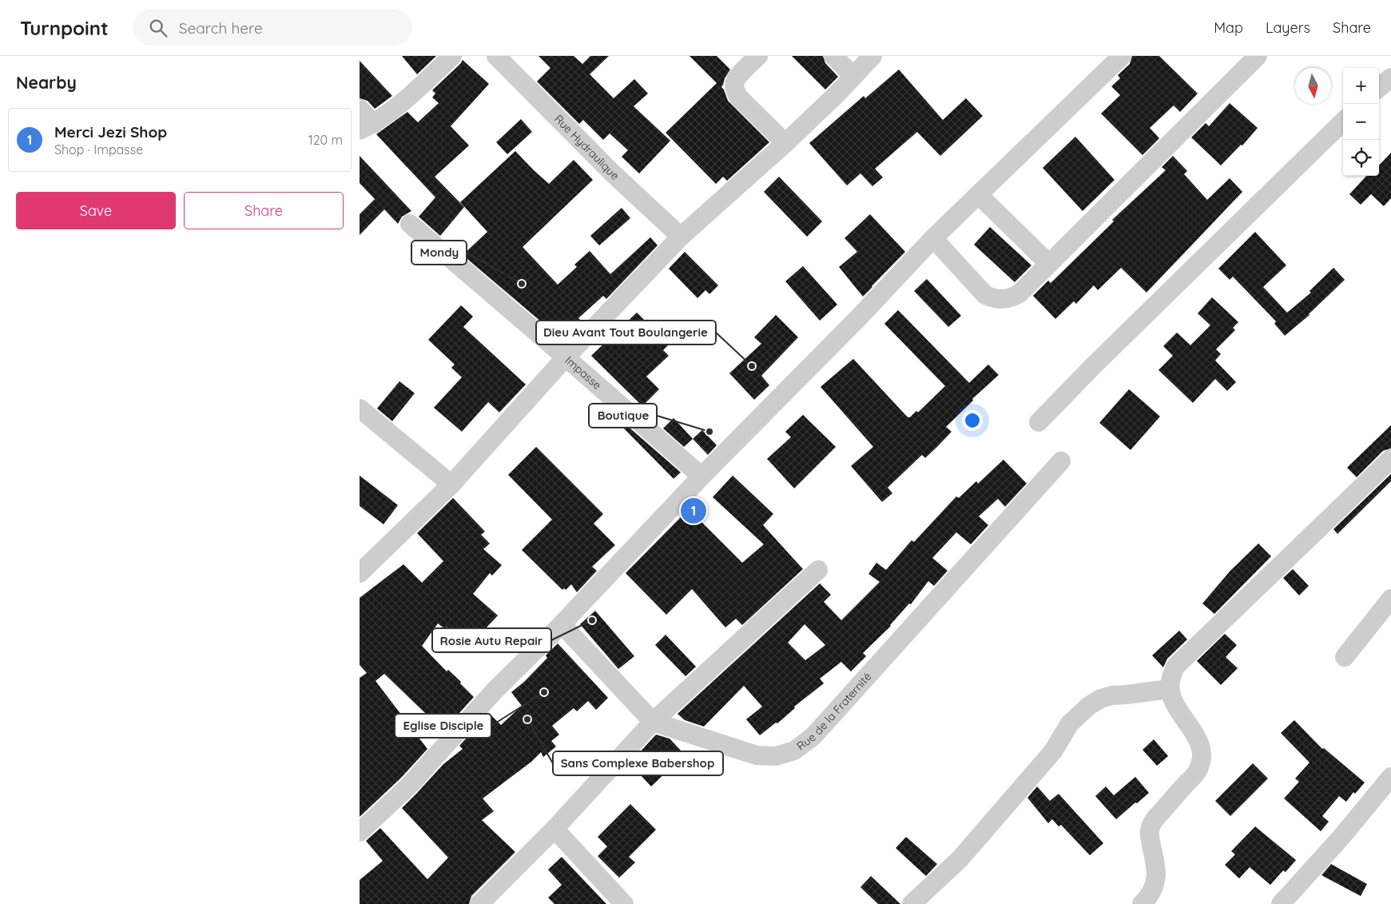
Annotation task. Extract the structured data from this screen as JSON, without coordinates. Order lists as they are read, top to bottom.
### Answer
{
  "streets": {
    "street": ["Rue Hydraulique", "Impasse", "Rue de la Fraternité"]
  },
  "places": [
    "Mondy",
    "Dieu Avant Tout Boulangerie",
    "Boutique",
    "Rosie Autu Repair",
    "Eglise Disciple",
    "Sans Complexe Babershop"
  ],
  "north": "bottom",
  "page": {
    "header": "Turnpoint",
    "search": "Search here",
    "nav": ["Map", "Layers", "Share"],
    "heading": "Nearby",
    "map_buttons": ["+", "−"],
    "list": [
      {
        "mark": "1",
        "name": "Merci Jezi Shop",
        "note": "Shop · Impasse",
        "value": "120 m"
      }
    ],
    "buttons": ["Save", "Share"],
    "pins": "1"
  }
}
